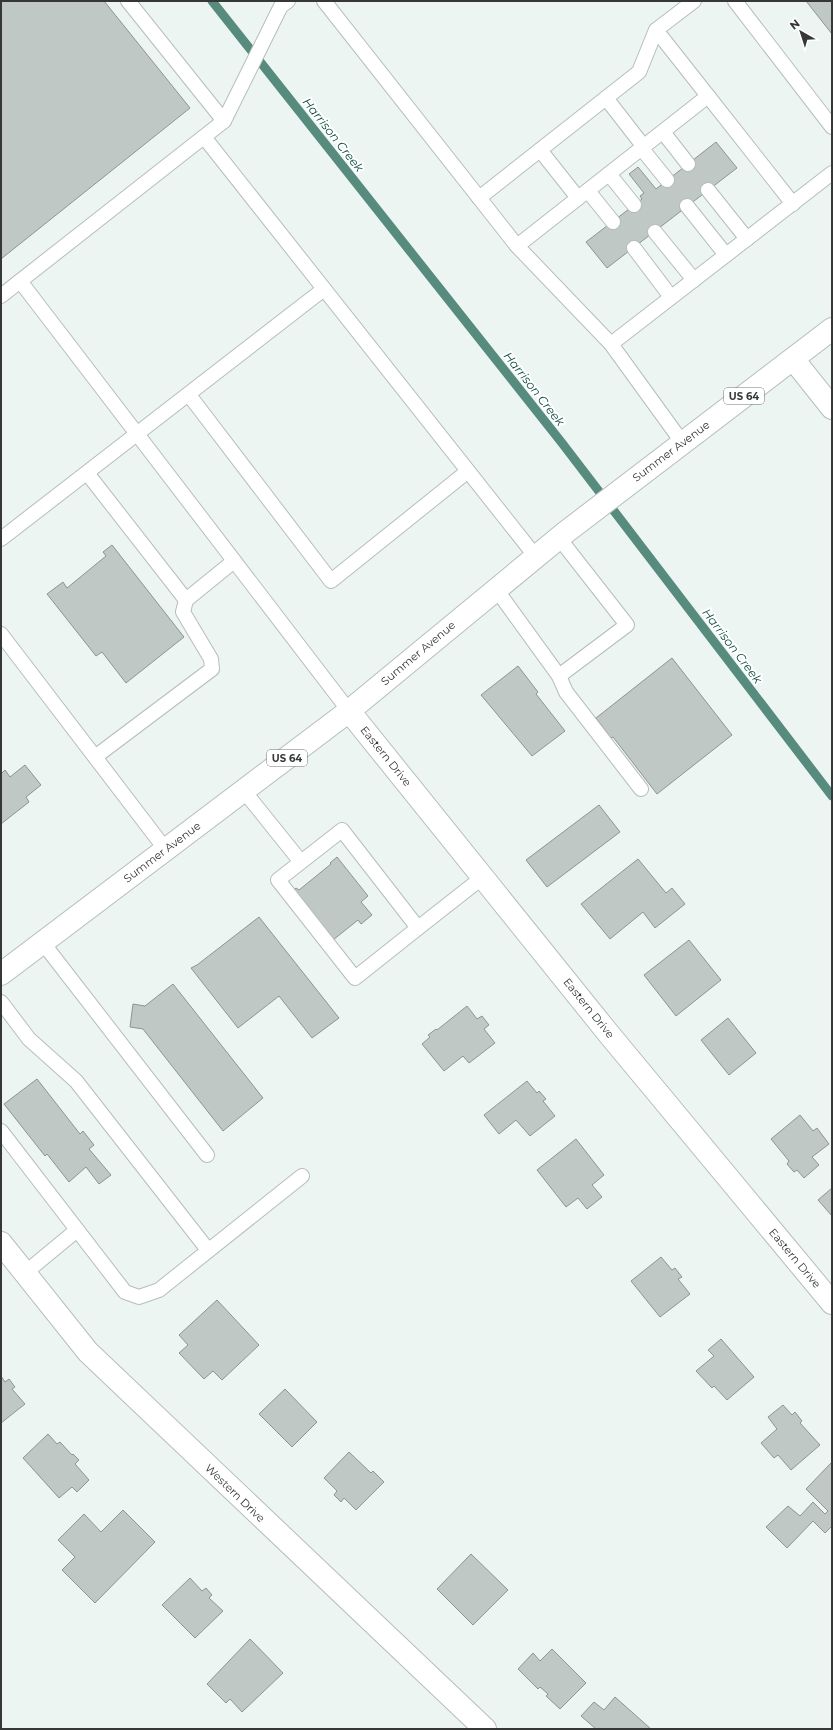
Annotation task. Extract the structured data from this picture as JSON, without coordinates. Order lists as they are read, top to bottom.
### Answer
{
  "streets": {
    "street": [
      "US 64",
      "Summer Avenue",
      "Eastern Drive",
      "Western Drive"
    ]
  },
  "crossings": [
    ["Summer Avenue", "Eastern Drive"]
  ],
  "water": ["Harrison Creek"],
  "north": "top left"
}
